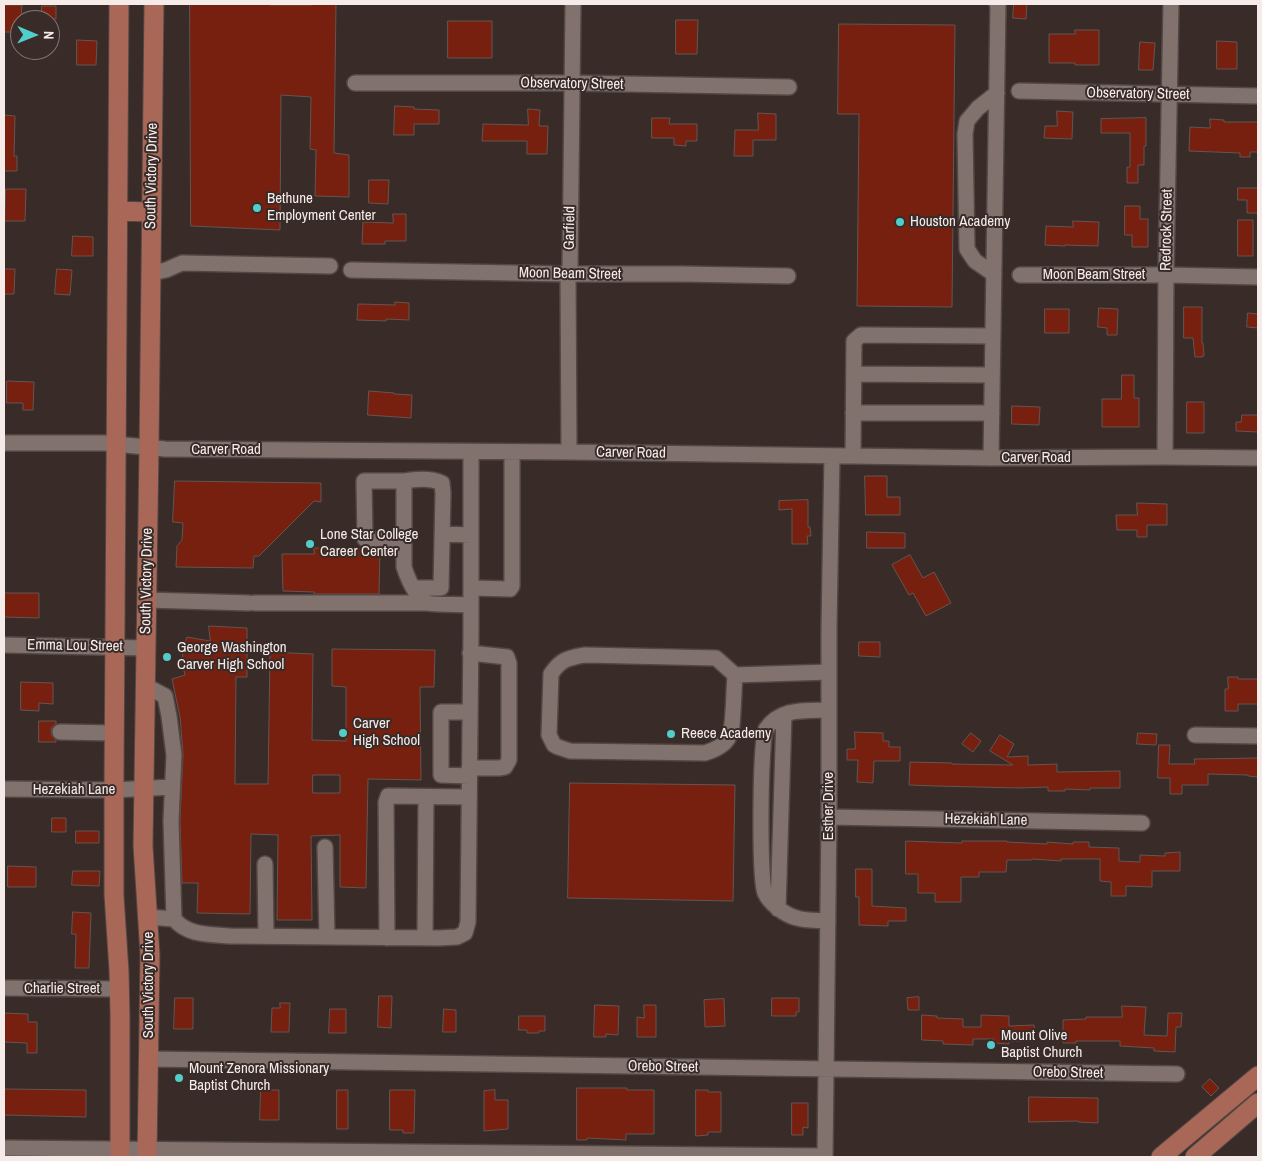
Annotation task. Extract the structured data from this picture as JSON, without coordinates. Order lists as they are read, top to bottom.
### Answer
{
  "streets": {
    "main road": ["South Victory Drive"],
    "street": [
      "Observatory Street",
      "Garfield",
      "Redrock Street",
      "Moon Beam Street",
      "Carver Road",
      "Emma Lou Street",
      "Hezekiah Lane",
      "Esther Drive",
      "Charlie Street",
      "Orebo Street"
    ]
  },
  "crossings": [
    ["Observatory Street", "Garfield"],
    ["Observatory Street", "Redrock Street"],
    ["South Victory Drive", "Carver Road"],
    ["South Victory Drive", "Emma Lou Street"],
    ["South Victory Drive", "Hezekiah Lane"],
    ["South Victory Drive", "Charlie Street"],
    ["South Victory Drive", "Orebo Street"],
    ["Garfield", "Moon Beam Street"],
    ["Garfield", "Carver Road"],
    ["Redrock Street", "Moon Beam Street"],
    ["Redrock Street", "Carver Road"],
    ["Carver Road", "Esther Drive"],
    ["Hezekiah Lane", "Esther Drive"],
    ["Esther Drive", "Orebo Street"]
  ],
  "places": [
    "Bethune Employment Center",
    "Houston Academy",
    "Lone Star College Career Center",
    "George Washington Carver High School",
    "Carver High School",
    "Reece Academy",
    "Mount Olive Baptist Church",
    "Mount Zenora Missionary Baptist Church"
  ],
  "north": "right"
}
